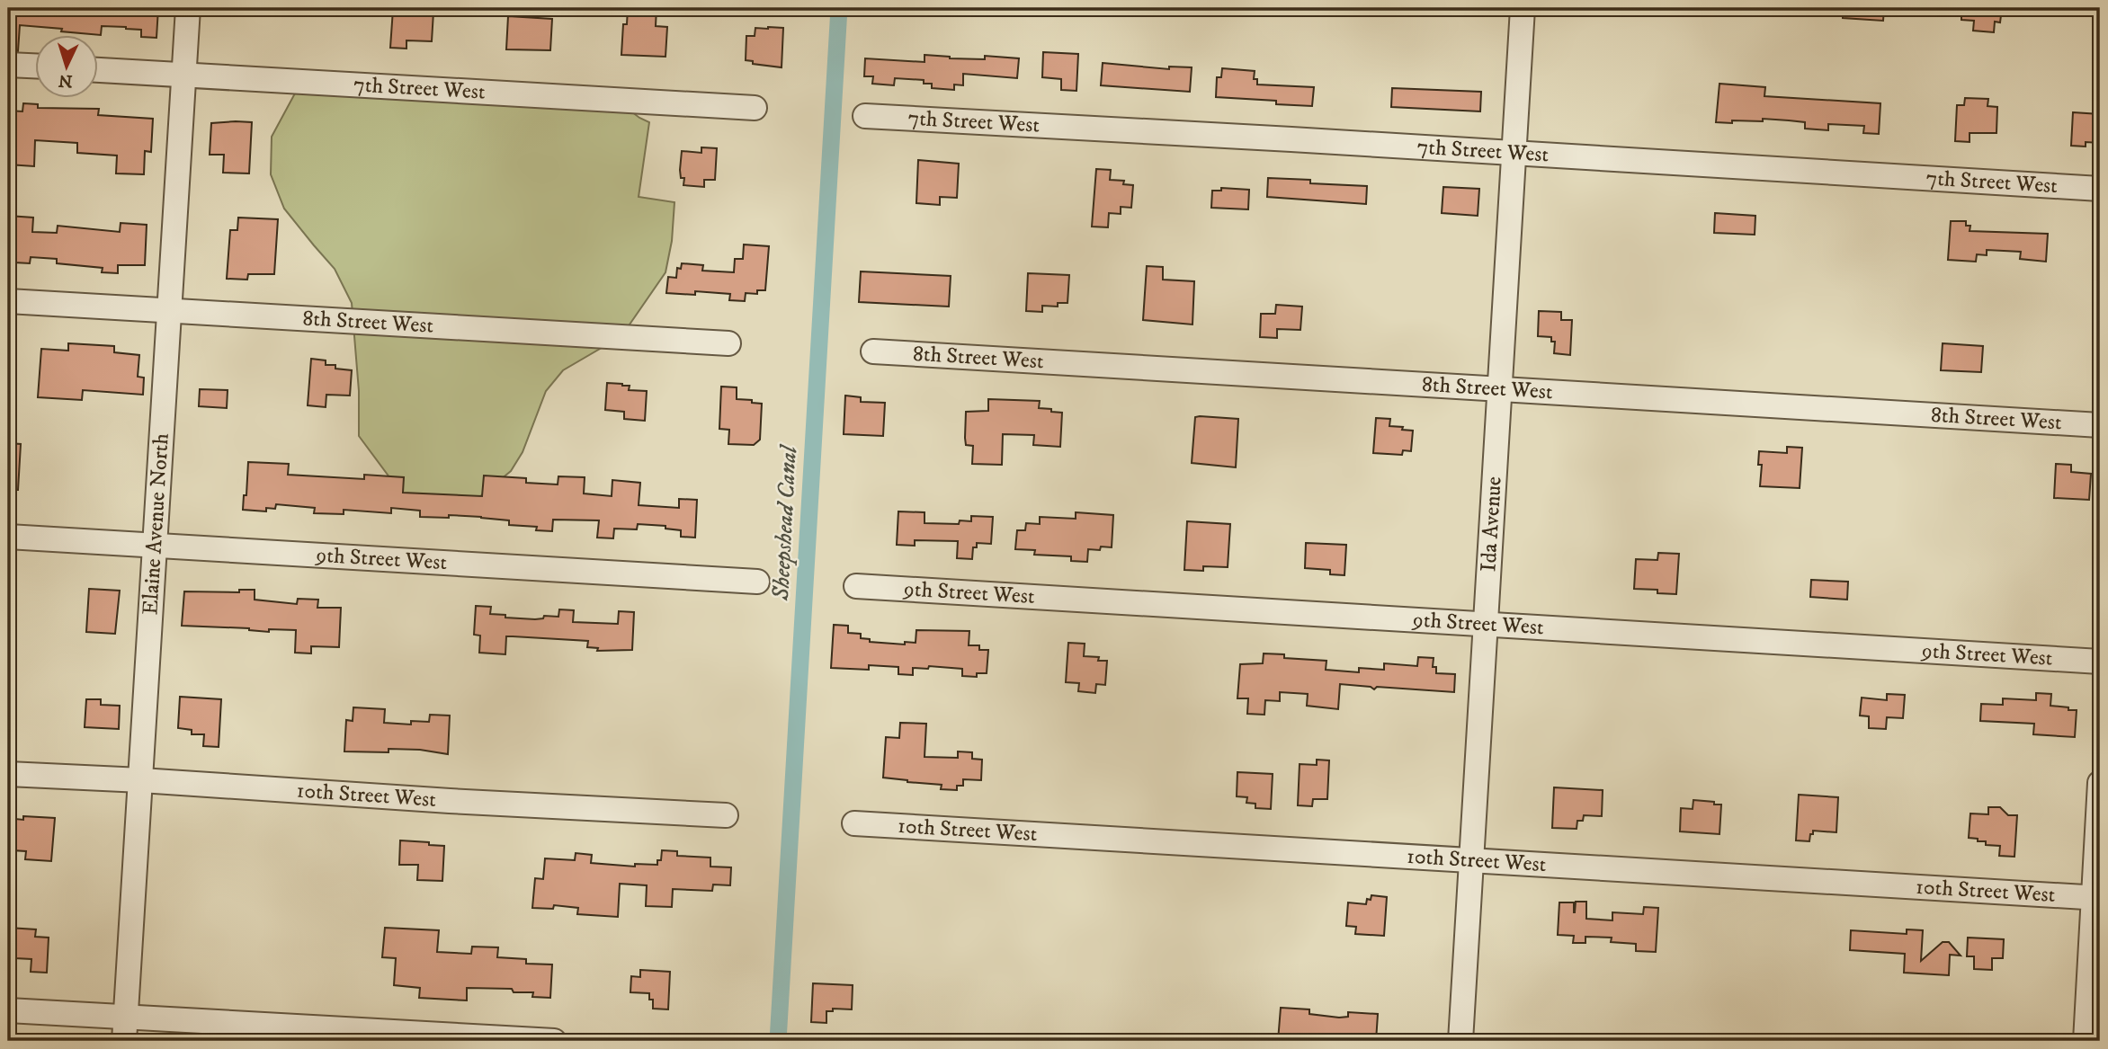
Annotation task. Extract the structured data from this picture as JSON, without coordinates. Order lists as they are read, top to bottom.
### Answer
{
  "streets": {
    "street": [
      "7th Street West",
      "8th Street West",
      "Ida Avenue",
      "Elaine Avenue North",
      "9th Street West",
      "10th Street West"
    ]
  },
  "crossings": [
    ["7th Street West", "Ida Avenue"],
    ["7th Street West", "Elaine Avenue North"],
    ["8th Street West", "Ida Avenue"],
    ["8th Street West", "Elaine Avenue North"],
    ["Ida Avenue", "9th Street West"],
    ["Ida Avenue", "10th Street West"],
    ["Elaine Avenue North", "9th Street West"],
    ["Elaine Avenue North", "10th Street West"]
  ],
  "water": ["Sheepshead Canal"],
  "north": "bottom"
}
